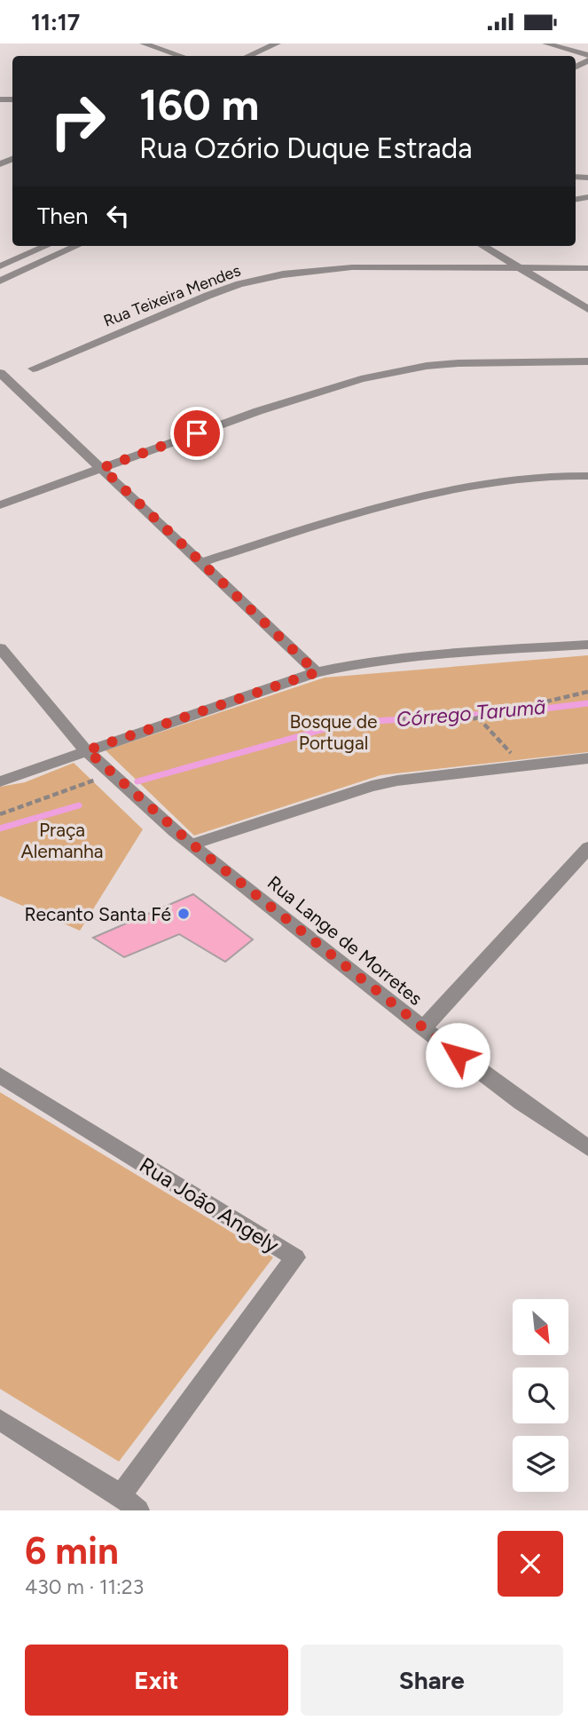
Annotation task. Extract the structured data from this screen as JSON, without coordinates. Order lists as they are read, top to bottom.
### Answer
{
  "streets": {
    "street": ["Rua Teixeira Mendes", "Rua Lange de Morretes", "Rua João Angely"]
  },
  "water": ["Córrego Tarumã"],
  "parks": ["Bosque de Portugal", "Praça Alemanha"],
  "places": ["Recanto Santa Fé"],
  "north": "bottom right",
  "page": {
    "status": "11:17",
    "turn": ["160 m", "Rua Ozório Duque Estrada"],
    "then": "Then",
    "heading": ["6 min", "430 m · 11:23"],
    "buttons": ["Exit", "Share"]
  }
}
